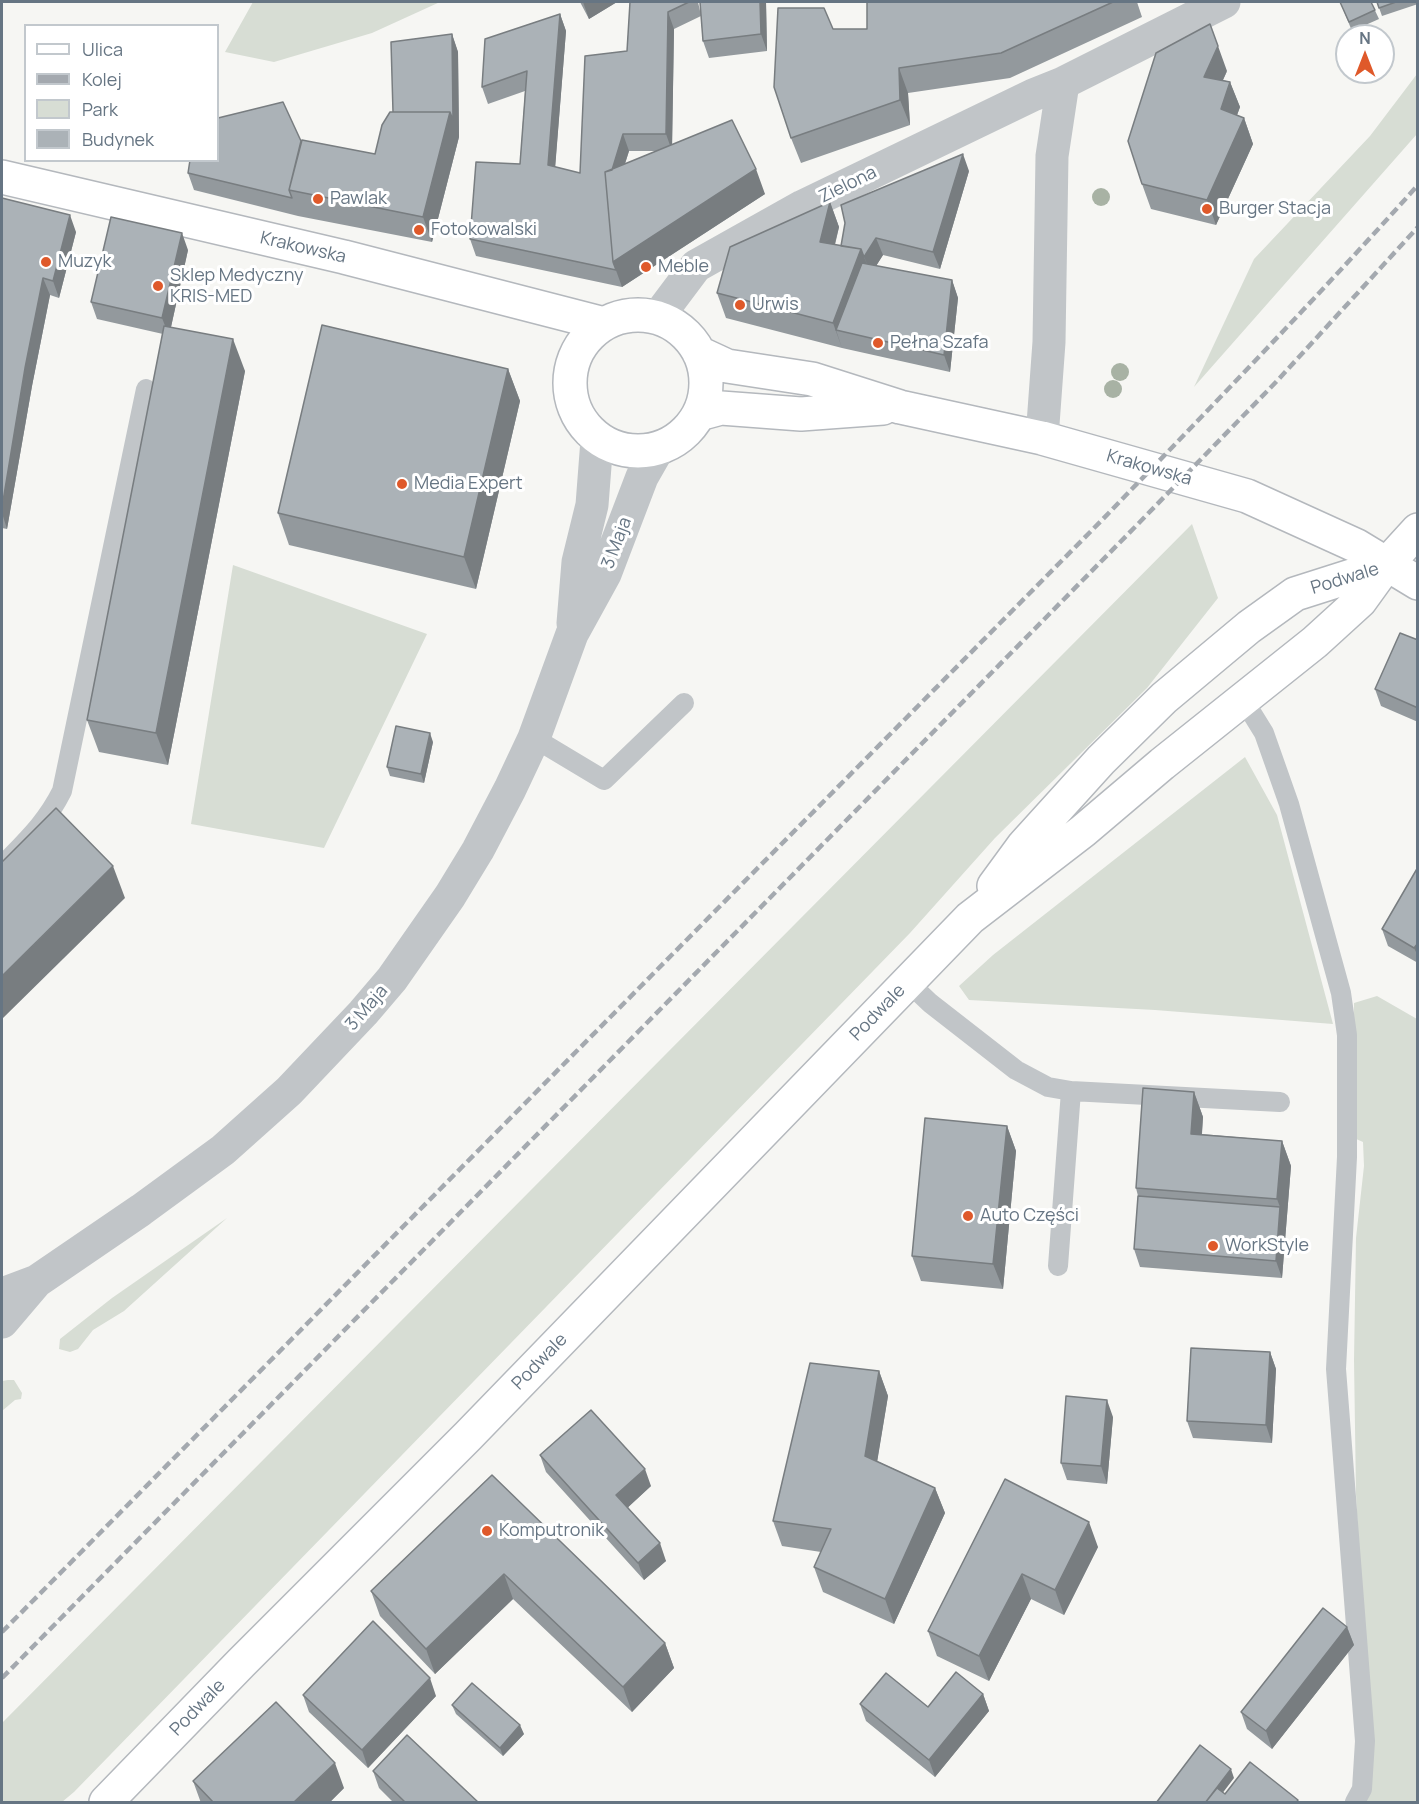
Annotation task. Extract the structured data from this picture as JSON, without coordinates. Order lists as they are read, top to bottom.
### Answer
{
  "streets": {
    "street": [
      "Zielona",
      "Krakowska",
      "3 Maja",
      "Podwale"
    ]
  },
  "crossings": [
    ["Zielona", "Krakowska"],
    ["Zielona", "3 Maja"],
    ["Krakowska", "3 Maja"],
    ["Krakowska", "Podwale"]
  ],
  "places": [
    "Pawlak",
    "Burger Stacja",
    "Fotokowalski",
    "Muzyk",
    "Meble",
    "Sklep Medyczny KRIS-MED",
    "Urwis",
    "Pełna Szafa",
    "Media Expert",
    "Auto Części",
    "WorkStyle",
    "Komputronik"
  ],
  "legend": [
    "Ulica",
    "Kolej",
    "Park",
    "Budynek"
  ],
  "north": "top"
}
